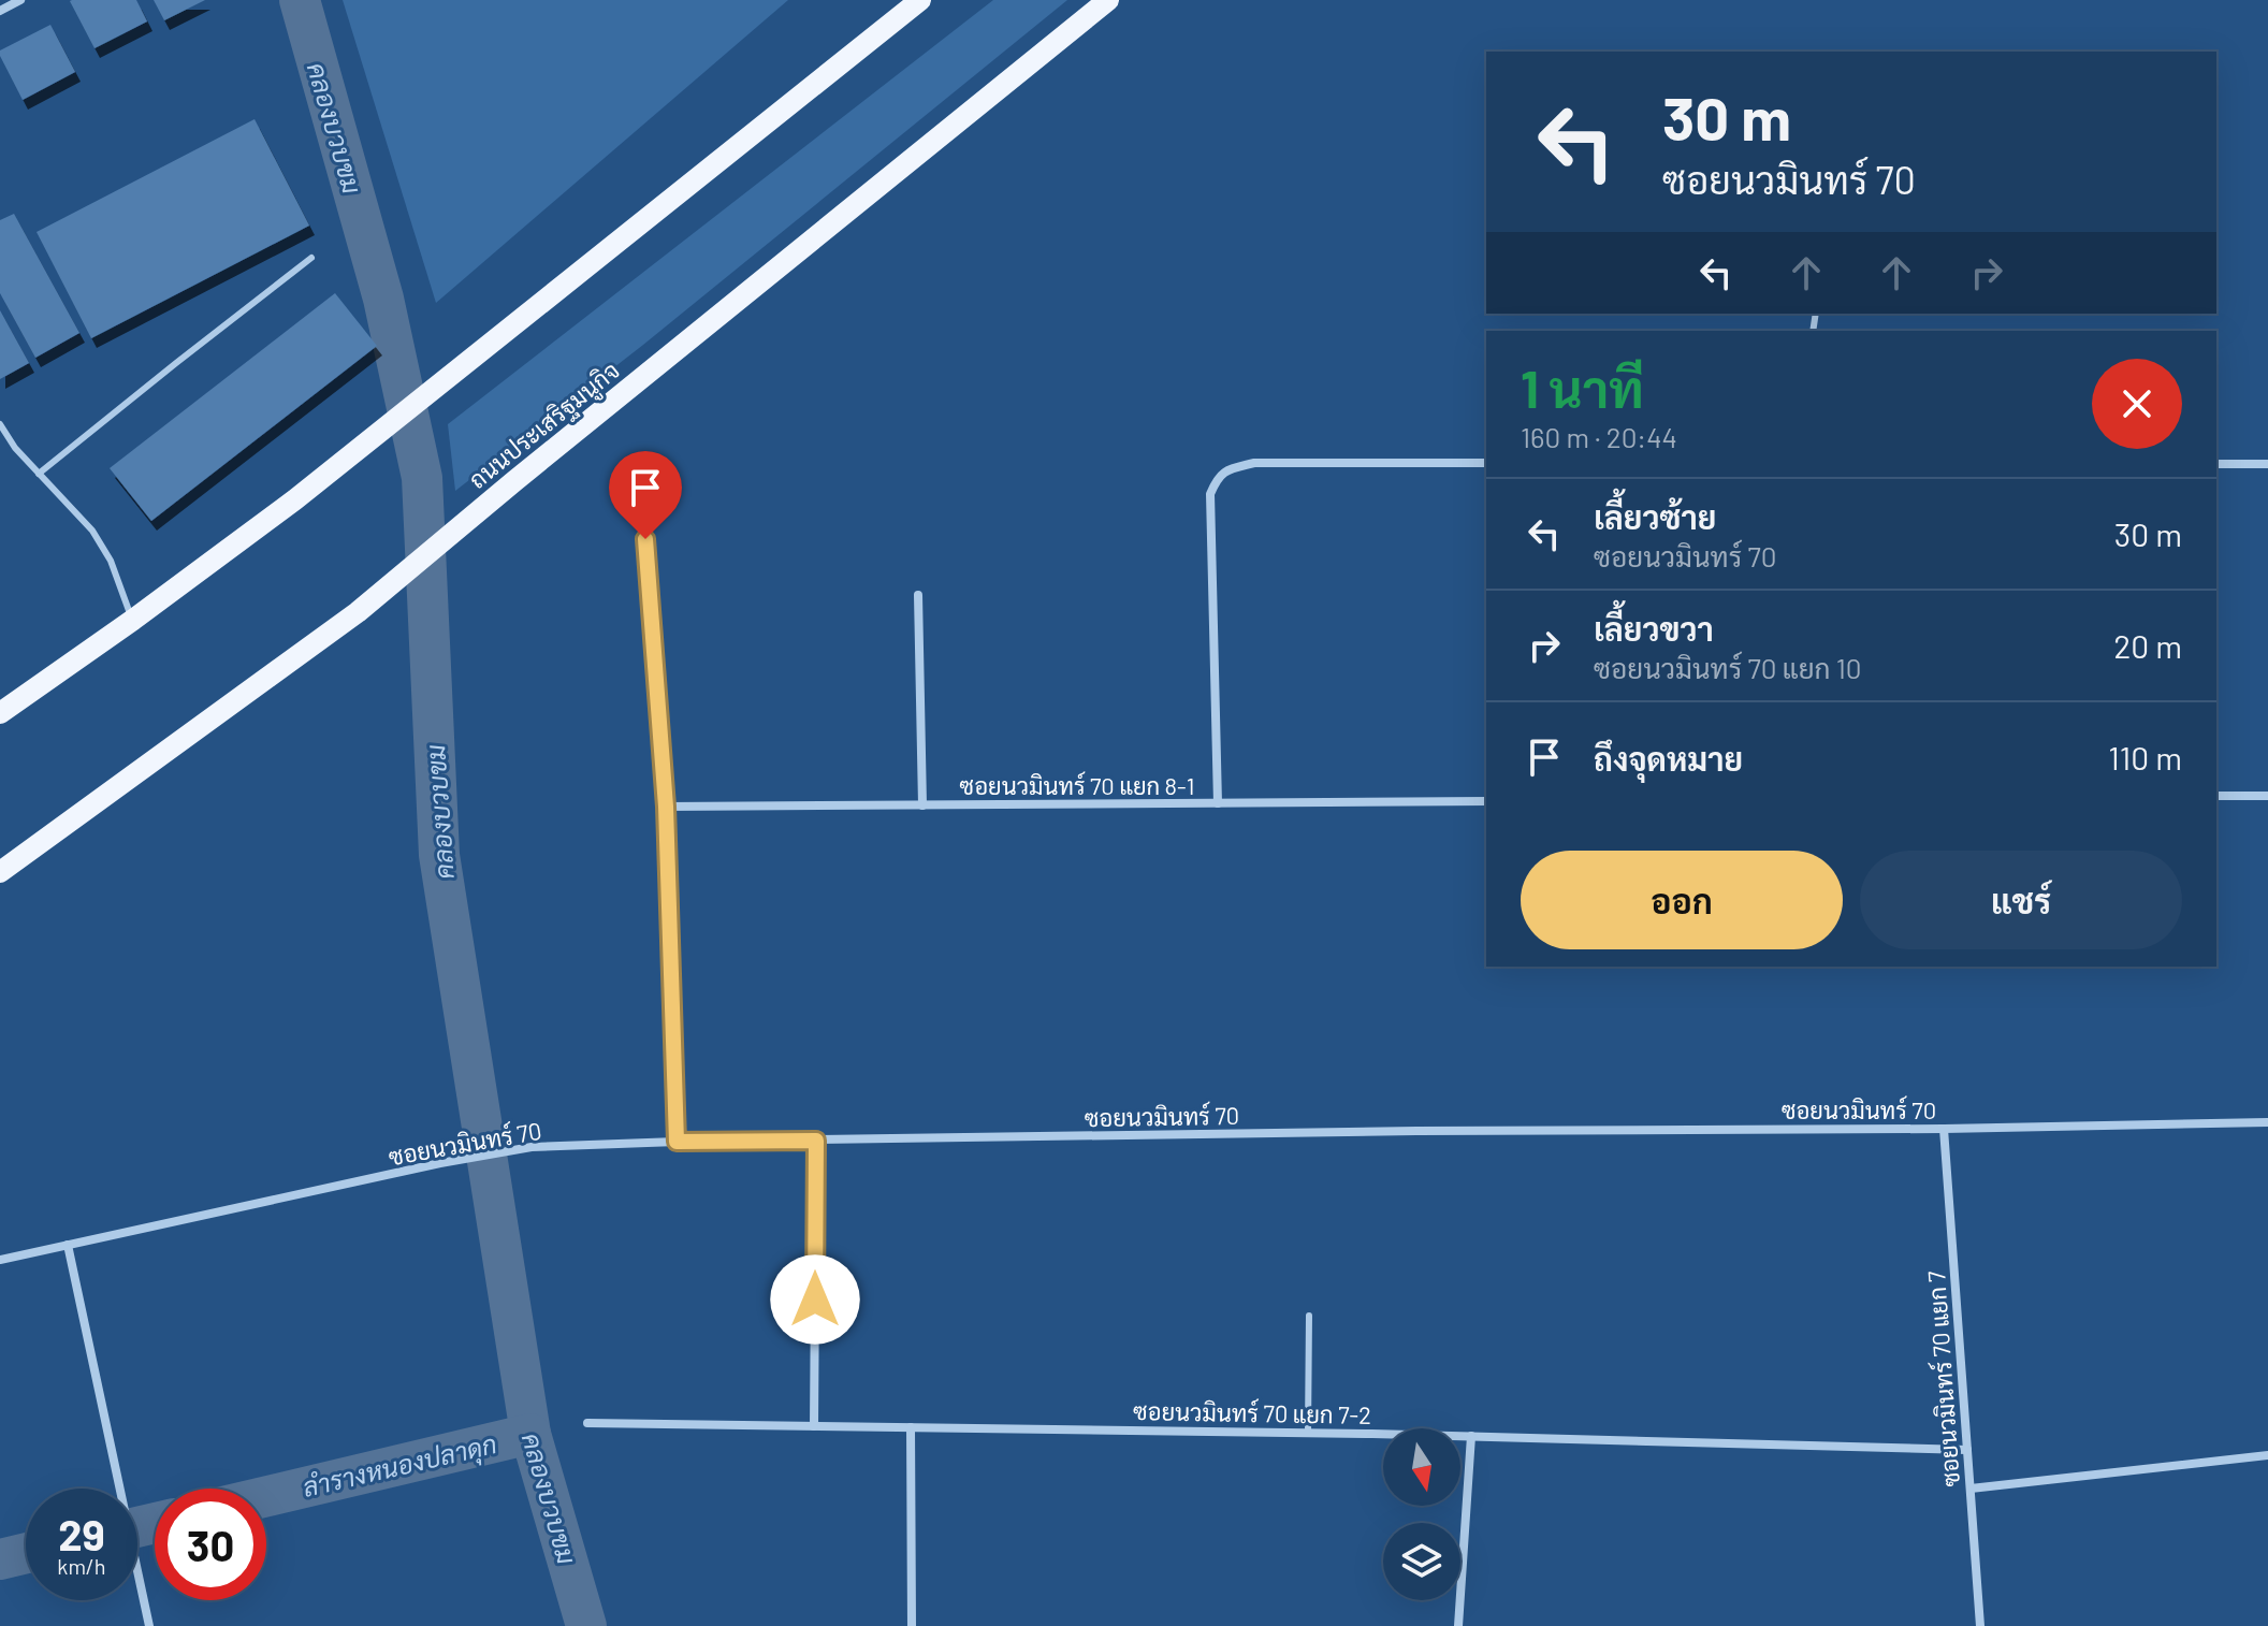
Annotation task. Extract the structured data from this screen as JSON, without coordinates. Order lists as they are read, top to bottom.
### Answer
{
  "streets": {
    "main road": ["ถนนประเสริฐมนูกิจ"],
    "street": [
      "ซอยนวมินทร์ 70 แยก 8-1",
      "ซอยนวมินทร์ 70",
      "ซอยนวมินทร์ 70 แยก 7",
      "ซอยนวมินทร์ 70 แยก 7-2"
    ]
  },
  "crossings": [
    ["ซอยนวมินทร์ 70", "ซอยนวมินทร์ 70 แยก 7"],
    ["ซอยนวมินทร์ 70 แยก 7", "ซอยนวมินทร์ 70 แยก 7-2"]
  ],
  "water": ["คลองบวบขม", "ลำรางหนองปลาดุก"],
  "north": "bottom",
  "page": {
    "turn": ["30 m", "ซอยนวมินทร์ 70"],
    "heading": ["1 นาที", "160 m · 20:44"],
    "list": [
      {
        "name": "เลี้ยวซ้าย",
        "note": "ซอยนวมินทร์ 70",
        "value": "30 m"
      },
      {
        "name": "เลี้ยวขวา",
        "note": "ซอยนวมินทร์ 70 แยก 10",
        "value": "20 m"
      },
      {
        "name": "ถึงจุดหมาย",
        "value": "110 m"
      }
    ],
    "buttons": ["ออก", "แชร์"],
    "speed": "29 km/h",
    "limit": "30"
  }
}
